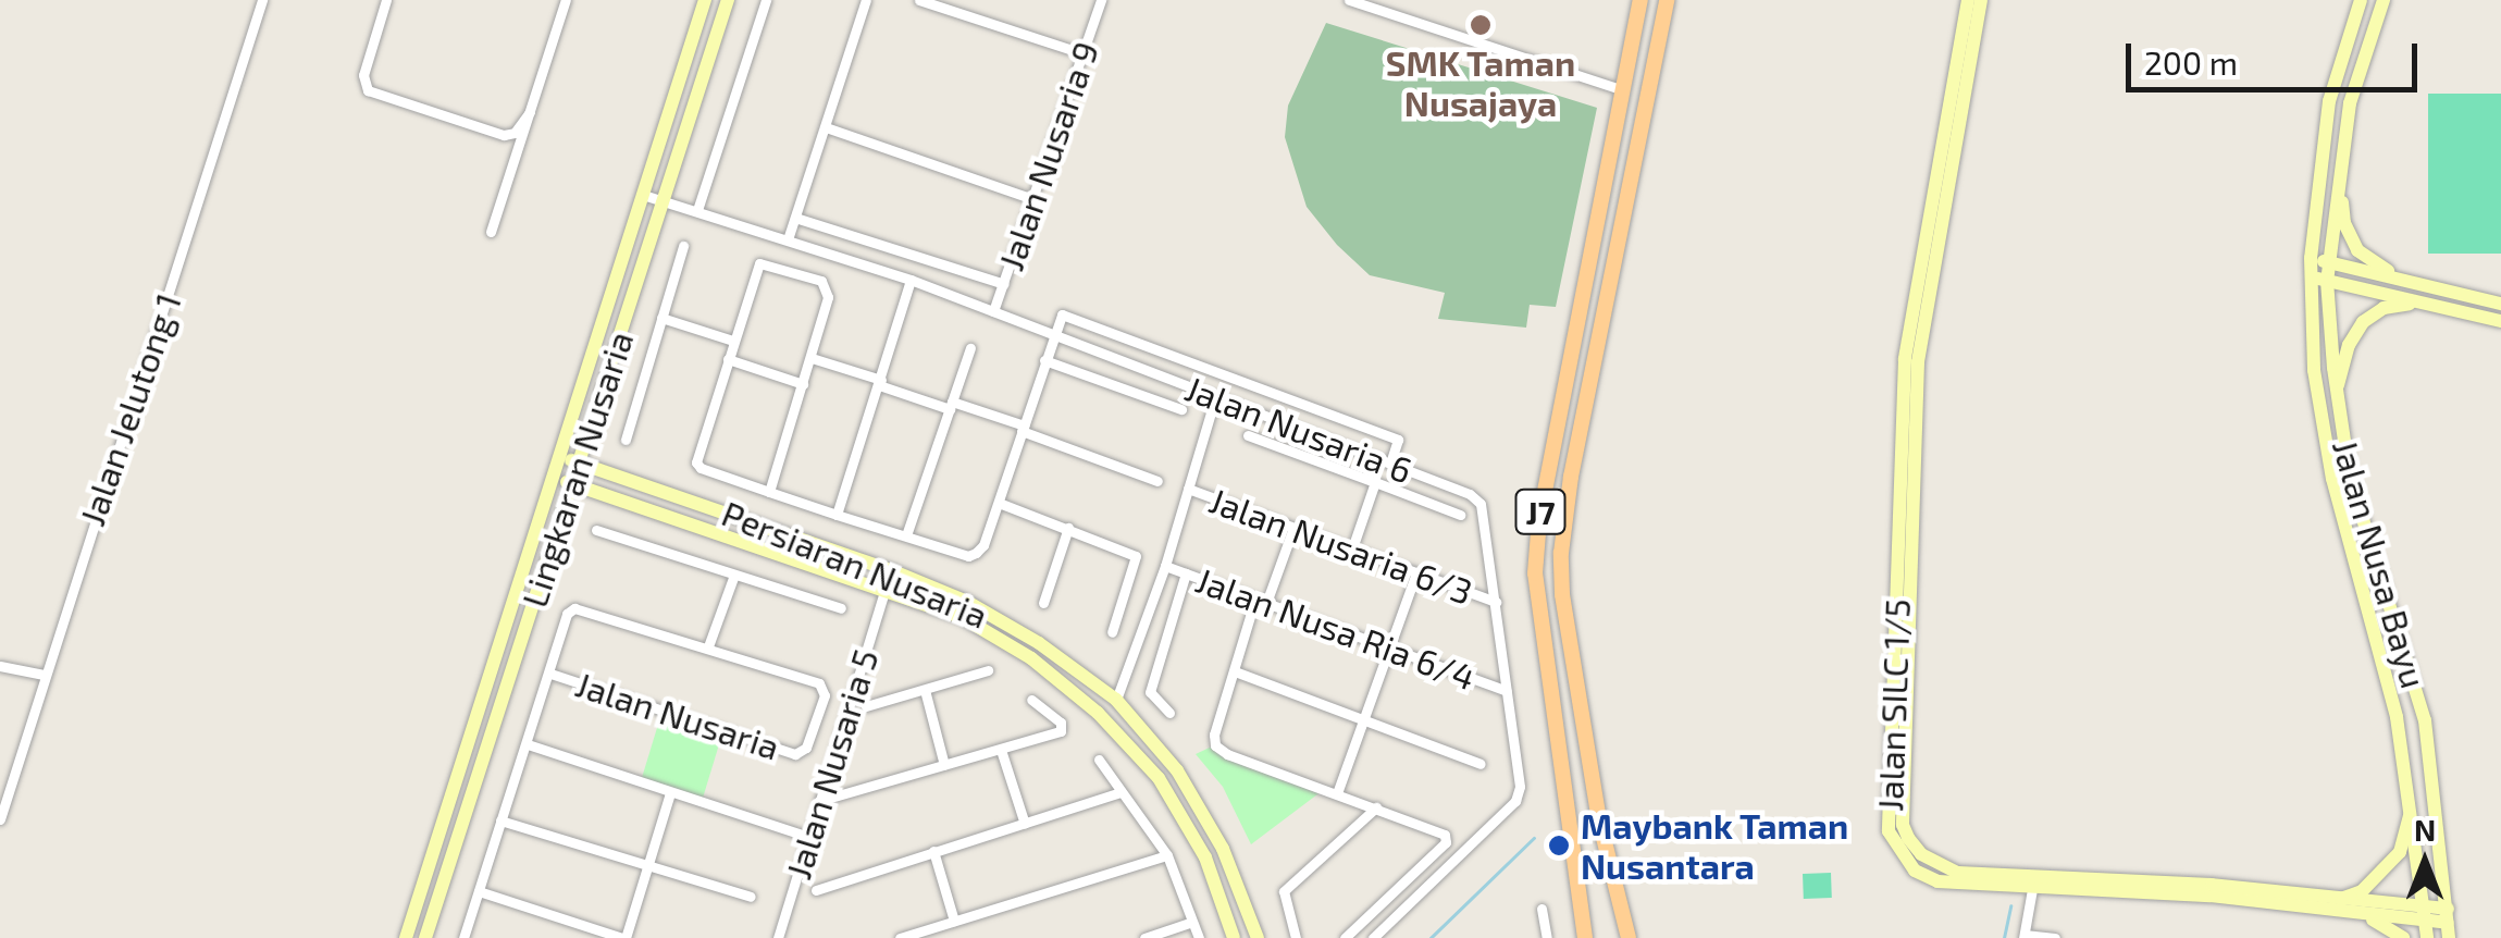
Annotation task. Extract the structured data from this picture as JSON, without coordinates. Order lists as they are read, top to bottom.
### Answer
{
  "streets": {
    "main road": ["J7"],
    "street": [
      "Jalan Nusaria 9",
      "Jalan Jelutong 1",
      "Jalan Nusaria 6",
      "Lingkaran Nusaria",
      "Jalan Nusaria 6/3",
      "Persiaran Nusaria",
      "Jalan Nusa Bayu",
      "Jalan Nusa Ria 6/4",
      "Jalan SILC 1/5",
      "Jalan Nusaria",
      "Jalan Nusaria 5"
    ]
  },
  "crossings": [
    ["Jalan Nusaria 9", "Jalan Nusaria 6"],
    ["Jalan Nusaria 6", "Lingkaran Nusaria"],
    ["Jalan Nusaria 6", "Jalan Nusaria 6/3"],
    ["Jalan Nusaria 6", "Jalan Nusa Ria 6/4"],
    ["Lingkaran Nusaria", "Persiaran Nusaria"],
    ["Persiaran Nusaria", "Jalan Nusaria 5"],
    ["Jalan Nusa Bayu", "Jalan SILC 1/5"]
  ],
  "places": ["SMK Taman Nusajaya", "Maybank Taman Nusantara"],
  "scale_bar": "200 m",
  "north": "top"
}
